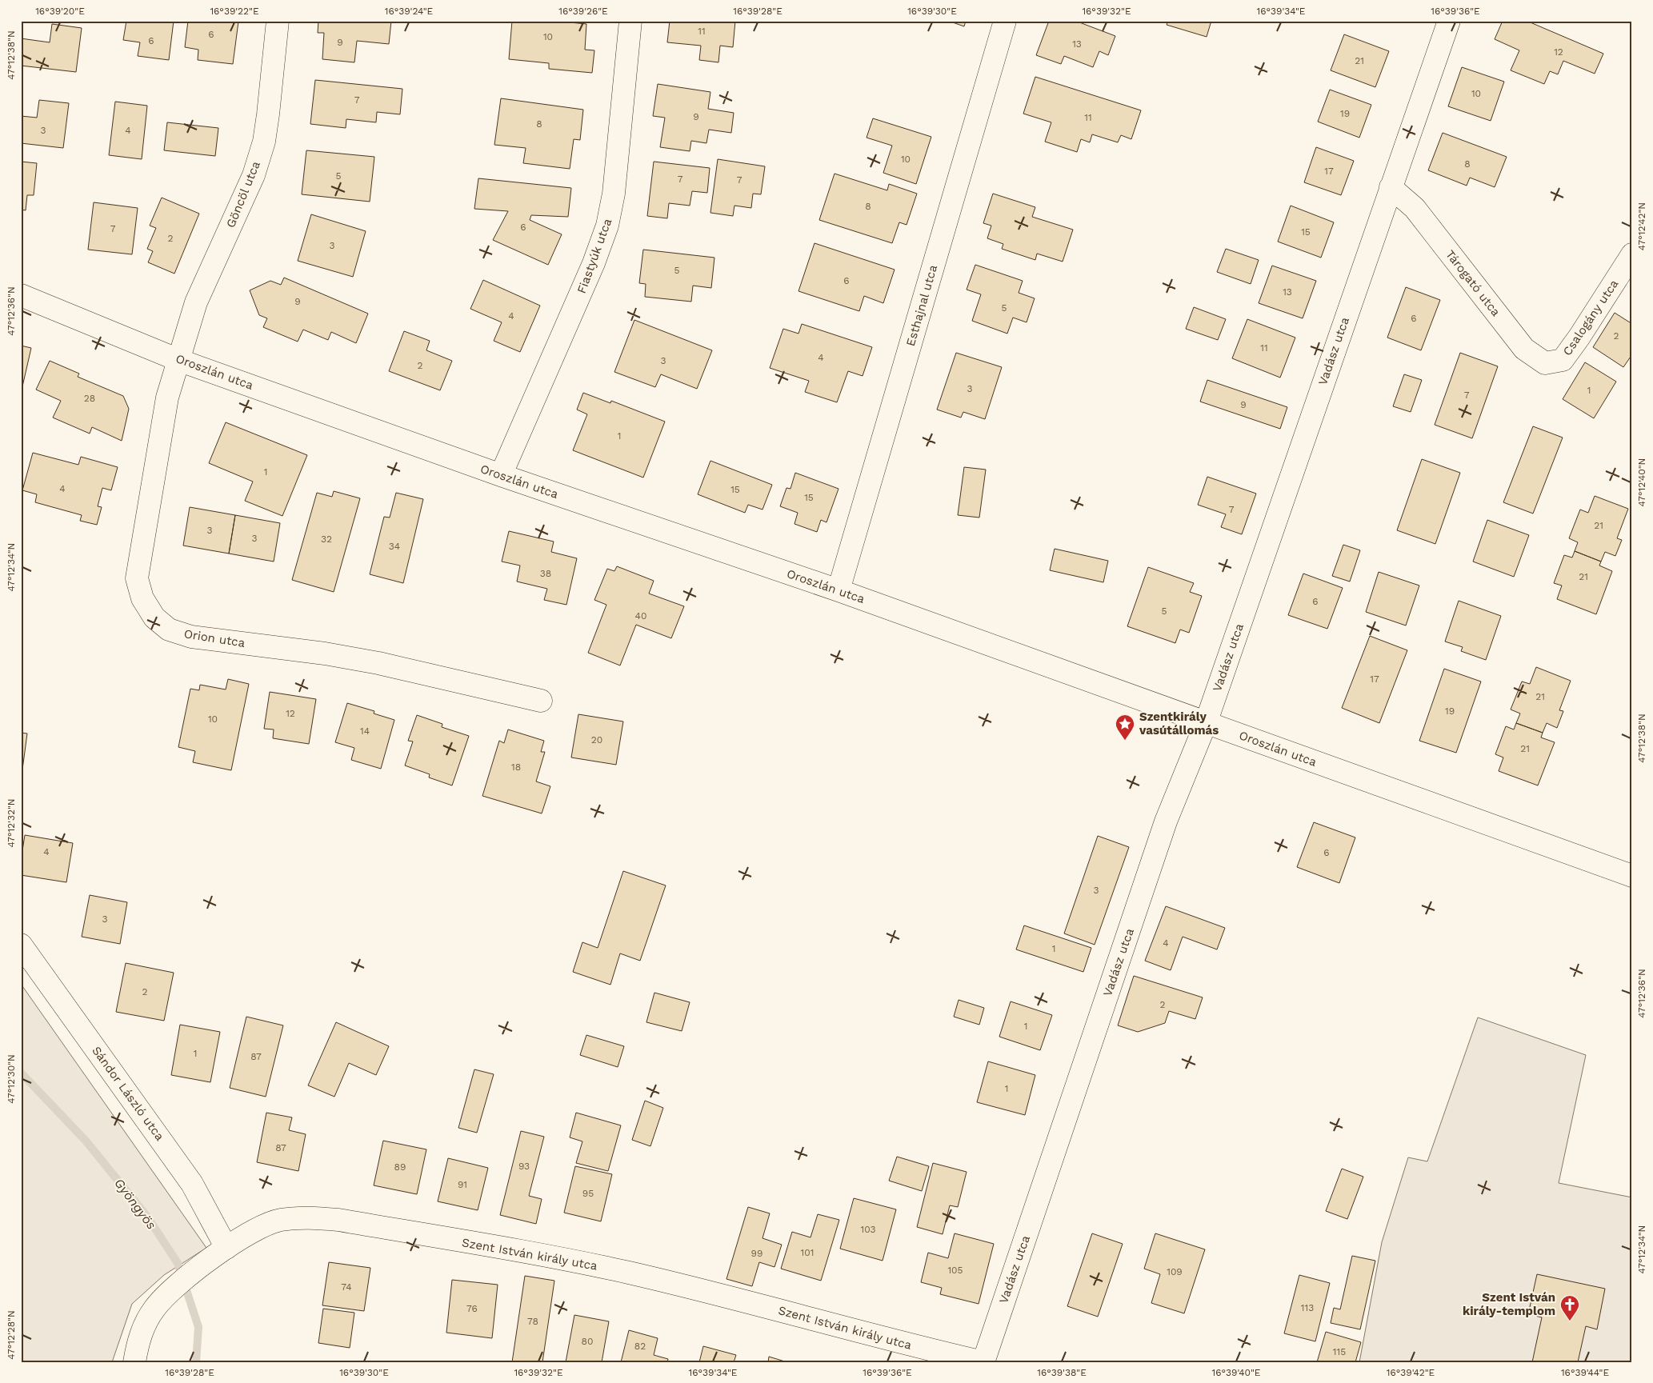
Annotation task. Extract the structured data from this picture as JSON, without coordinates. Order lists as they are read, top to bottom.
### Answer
{
  "streets": {
    "street": [
      "Göncöl utca",
      "Fiastyúk utca",
      "Tárogató utca",
      "Esthajnal utca",
      "Csalogány utca",
      "Vadász utca",
      "Oroszlán utca",
      "Orion utca",
      "Sándor László utca",
      "Szent István király utca"
    ]
  },
  "crossings": [
    ["Göncöl utca", "Oroszlán utca"],
    ["Göncöl utca", "Orion utca"],
    ["Fiastyúk utca", "Oroszlán utca"],
    ["Tárogató utca", "Csalogány utca"],
    ["Tárogató utca", "Vadász utca"],
    ["Esthajnal utca", "Oroszlán utca"],
    ["Vadász utca", "Oroszlán utca"],
    ["Vadász utca", "Szent István király utca"],
    ["Oroszlán utca", "Orion utca"],
    ["Sándor László utca", "Szent István király utca"]
  ],
  "water": ["Gyöngyös"],
  "places": {
    "place": ["Szentkirály vasútállomás"],
    "church": ["Szent István király-templom"]
  },
  "house_numbers": [
    "11",
    "6",
    "10",
    "6",
    "9",
    "13",
    "12",
    "21",
    "10",
    "7",
    "19",
    "9",
    "11",
    "8",
    "3",
    "4",
    "10",
    "8",
    "17",
    "5",
    "7",
    "7",
    "8",
    "6",
    "7",
    "15",
    "2",
    "3",
    "5",
    "6",
    "13",
    "9",
    "5",
    "4",
    "6",
    "2",
    "11",
    "4",
    "3",
    "2",
    "3",
    "1",
    "7",
    "28",
    "9",
    "1",
    "1",
    "4",
    "15",
    "15",
    "7",
    "21",
    "3",
    "3",
    "32",
    "34",
    "38",
    "21",
    "6",
    "5",
    "40",
    "17",
    "21",
    "19",
    "12",
    "10",
    "14",
    "20",
    "21",
    "18",
    "4",
    "6",
    "3",
    "3",
    "4",
    "1",
    "2",
    "2",
    "1",
    "1",
    "87",
    "1",
    "87",
    "93",
    "89",
    "91",
    "95",
    "103",
    "101",
    "99",
    "105",
    "109",
    "74",
    "113",
    "76",
    "78",
    "80",
    "82",
    "115"
  ],
  "coordinates": [
    "16°39'20\"E",
    "16°39'22\"E",
    "16°39'24\"E",
    "16°39'26\"E",
    "16°39'28\"E",
    "16°39'30\"E",
    "16°39'32\"E",
    "16°39'34\"E",
    "16°39'36\"E",
    "47°12'38\"N",
    "47°12'42\"N",
    "47°12'36\"N",
    "47°12'40\"N",
    "47°12'34\"N",
    "47°12'32\"N",
    "47°12'30\"N",
    "47°12'28\"N",
    "16°39'38\"E",
    "16°39'40\"E",
    "16°39'42\"E",
    "16°39'44\"E"
  ]
}
